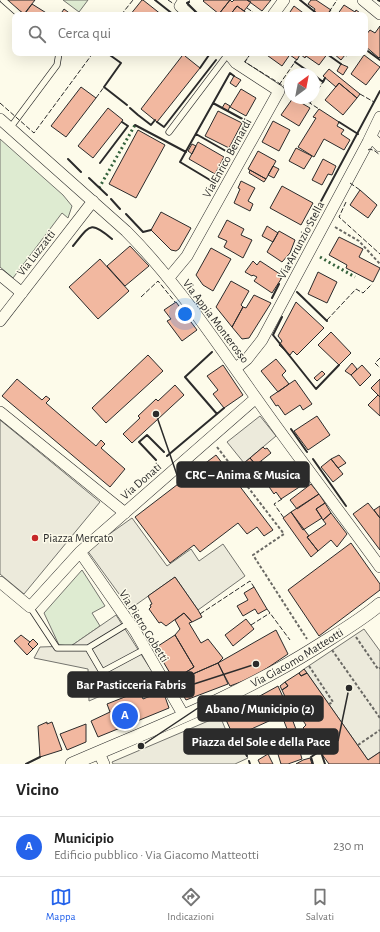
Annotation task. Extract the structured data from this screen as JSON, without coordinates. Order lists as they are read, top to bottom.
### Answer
{
  "streets": {
    "street": [
      "Via Enrico Bernardi",
      "Via Arrunzio Stella",
      "Via Luzzatti",
      "Via Appia Monterosso",
      "Via Donati",
      "Via Pietro Gobetti",
      "Via Giacomo Matteotti"
    ]
  },
  "crossings": [
    ["Via Enrico Bernardi", "Via Appia Monterosso"],
    ["Via Arrunzio Stella", "Via Appia Monterosso"],
    ["Via Luzzatti", "Via Appia Monterosso"],
    ["Via Appia Monterosso", "Via Donati"],
    ["Via Donati", "Via Pietro Gobetti"],
    ["Via Pietro Gobetti", "Via Giacomo Matteotti"]
  ],
  "places": [
    "CRC – Anima & Musica",
    "Piazza Mercato",
    "Bar Pasticceria Fabris",
    "Piazza del Sole e della Pace",
    "Abano / Municipio (2)"
  ],
  "north": "top right",
  "page": {
    "search": "Cerca qui",
    "pins": "A",
    "heading": "Vicino",
    "list": [
      {
        "mark": "A",
        "name": "Municipio",
        "note": "Edificio pubblico · Via Giacomo Matteotti",
        "value": "230 m"
      }
    ],
    "nav": ["Mappa", "Indicazioni", "Salvati"]
  }
}
